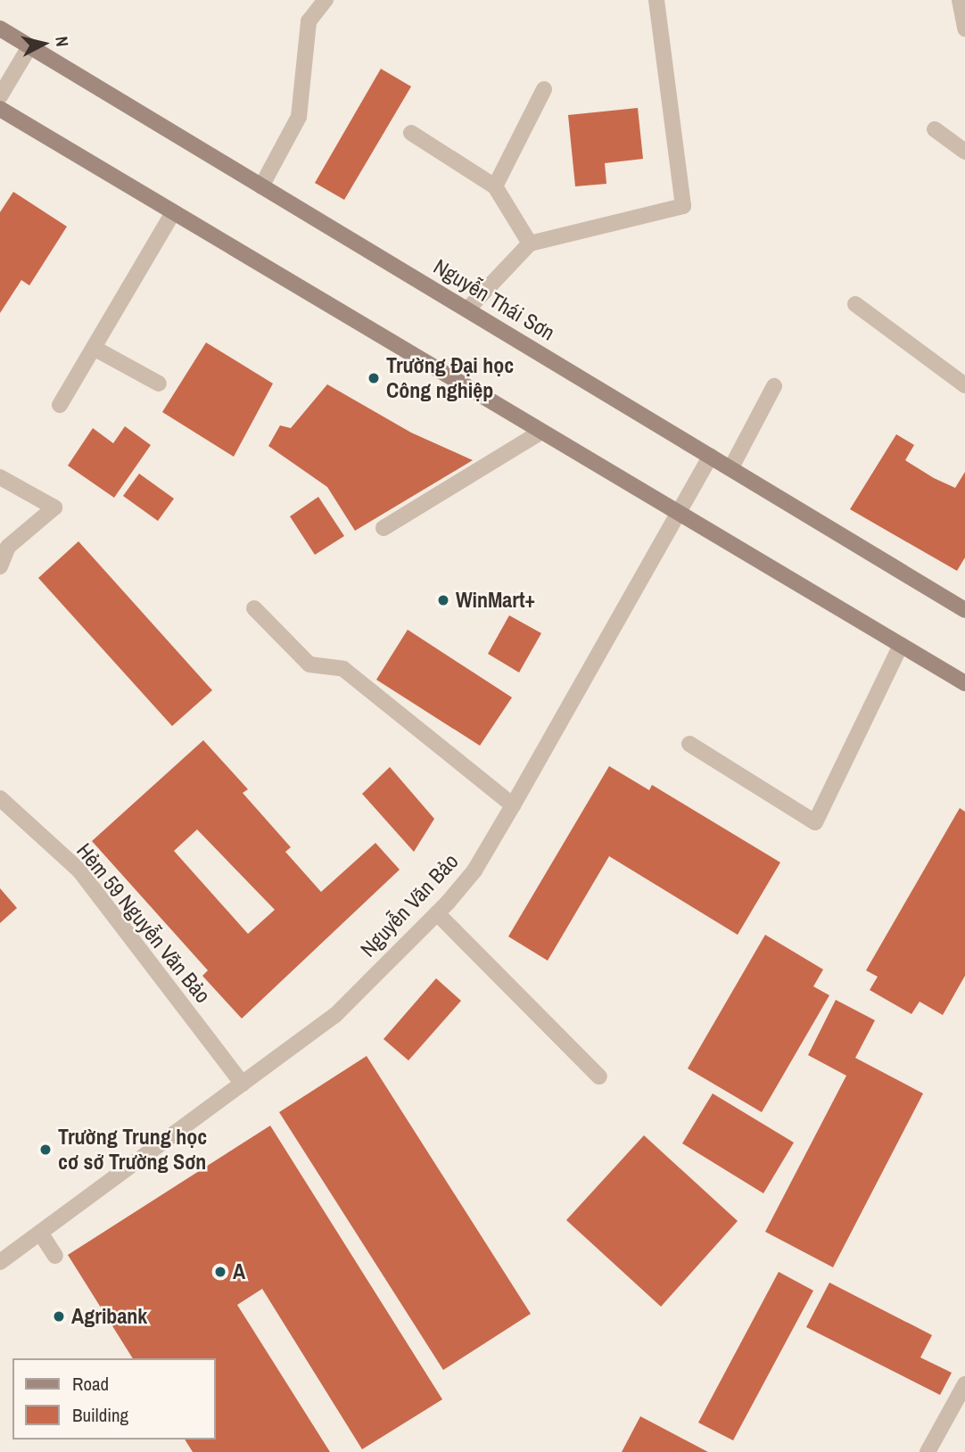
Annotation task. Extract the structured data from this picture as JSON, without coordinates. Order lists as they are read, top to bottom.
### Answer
{
  "streets": {
    "main road": ["Nguyễn Thái Sơn"],
    "street": ["Nguyễn Văn Bảo", "Hẻm 59 Nguyễn Văn Bảo"]
  },
  "crossings": [
    ["Nguyễn Thái Sơn", "Nguyễn Văn Bảo"],
    ["Nguyễn Văn Bảo", "Hẻm 59 Nguyễn Văn Bảo"]
  ],
  "places": [
    "Trường Đại học Công nghiệp",
    "WinMart+",
    "Trường Trung học cơ sở Trường Sơn",
    "A",
    "Agribank"
  ],
  "legend": ["Road", "Building"],
  "north": "right"
}
